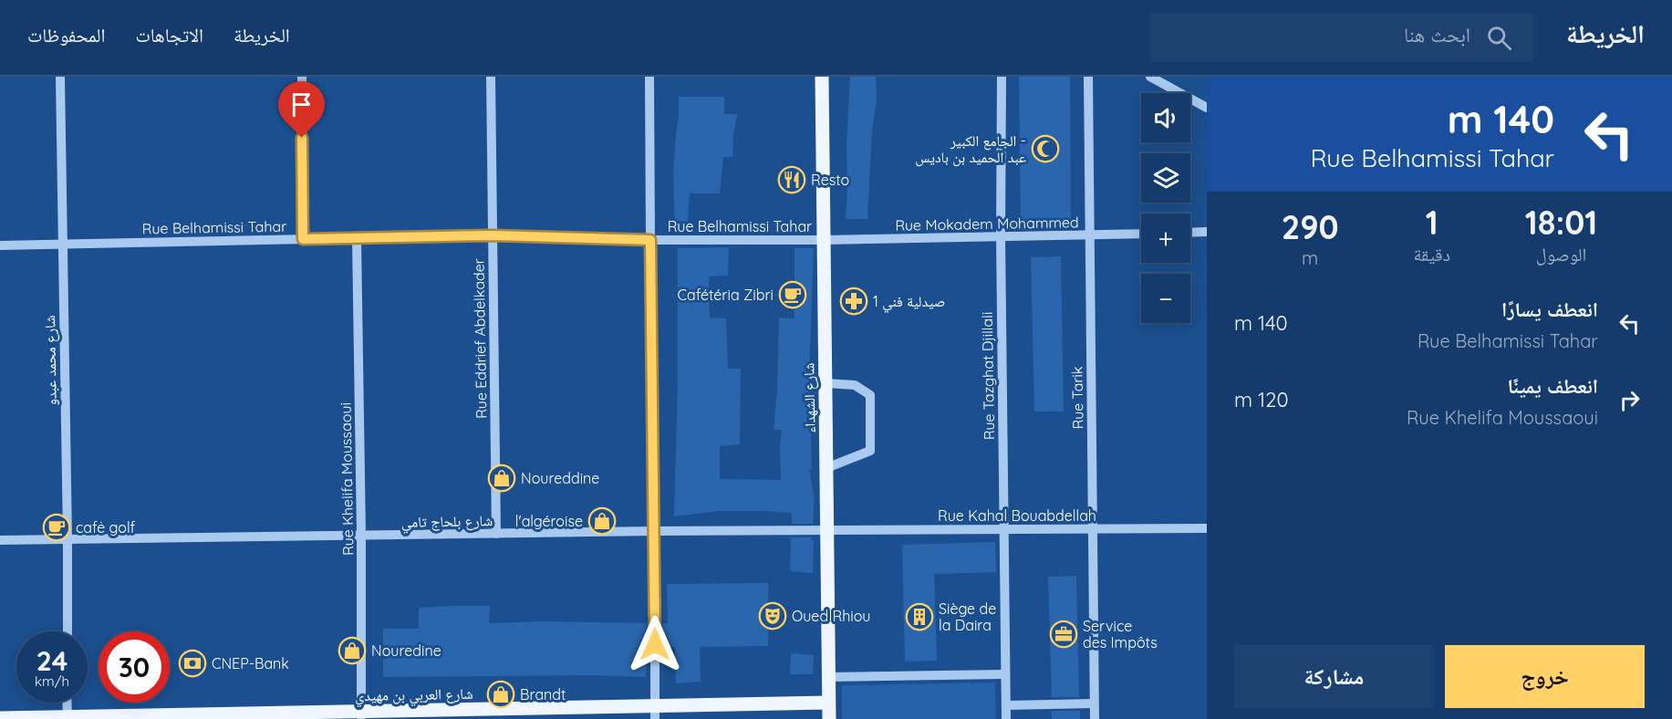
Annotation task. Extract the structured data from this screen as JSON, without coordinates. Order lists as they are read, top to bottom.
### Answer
{
  "streets": {
    "main road": ["شارع الشهداء", "شارع العربي بن مهيدي"],
    "street": [
      "Rue Mokadem Mohammed",
      "Rue Belhamissi Tahar",
      "Rue Eddrief Abdelkader",
      "شارع محمد عبدو",
      "Rue Tazghat Djillali",
      "Rue Tarik",
      "Rue Khelifa Moussaoui",
      "Rue Kahal Bouabdellah",
      "شارع بلحاج تامي"
    ]
  },
  "crossings": [
    ["Rue Mokadem Mohammed", "Rue Belhamissi Tahar"],
    ["Rue Mokadem Mohammed", "Rue Tazghat Djillali"],
    ["Rue Mokadem Mohammed", "شارع الشهداء"],
    ["Rue Mokadem Mohammed", "Rue Tarik"],
    ["Rue Belhamissi Tahar", "Rue Eddrief Abdelkader"],
    ["Rue Belhamissi Tahar", "شارع محمد عبدو"],
    ["Rue Belhamissi Tahar", "شارع الشهداء"],
    ["Rue Belhamissi Tahar", "Rue Khelifa Moussaoui"],
    ["Rue Eddrief Abdelkader", "شارع بلحاج تامي"],
    ["شارع محمد عبدو", "شارع بلحاج تامي"],
    ["Rue Tazghat Djillali", "Rue Kahal Bouabdellah"],
    ["شارع الشهداء", "Rue Kahal Bouabdellah"],
    ["شارع الشهداء", "شارع بلحاج تامي"],
    ["شارع الشهداء", "شارع العربي بن مهيدي"],
    ["Rue Tarik", "Rue Kahal Bouabdellah"],
    ["Rue Khelifa Moussaoui", "شارع بلحاج تامي"],
    ["Rue Khelifa Moussaoui", "شارع العربي بن مهيدي"],
    ["Rue Kahal Bouabdellah", "شارع بلحاج تامي"]
  ],
  "places": {
    "mosque": ["الجامع الكبير - عبد الحميد بن باديس"],
    "restaurant": ["Resto"],
    "cafe": ["Cafétéria Zibri", "cafė golf"],
    "pharmacy": ["صيدلية فني 1"],
    "shop": [
      "Noureddine",
      "l'algéroise",
      "Nouredine",
      "Brandt"
    ],
    "theatre": ["Oued Rhiou"],
    "building": ["Siège de la Daira"],
    "office": ["Service des Impôts"],
    "bank": ["CNEP-Bank"]
  },
  "page": {
    "header": "الخريطة",
    "search": "ابحث هنا",
    "nav": ["الخريطة", "الاتجاهات", "المحفوظات"],
    "turn": ["140 m", "Rue Belhamissi Tahar"],
    "map_buttons": ["+", "−"],
    "eta": [
      "18:01",
      "الوصول",
      "1",
      "دقيقة",
      "290",
      "m"
    ],
    "list": [
      {
        "name": "انعطف يسارًا",
        "note": "Rue Belhamissi Tahar",
        "value": "140 m"
      },
      {
        "name": "انعطف يمينًا",
        "note": "Rue Khelifa Moussaoui",
        "value": "120 m"
      }
    ],
    "speed": "24 km/h",
    "limit": "30",
    "buttons": ["خروج", "مشاركة"]
  }
}
